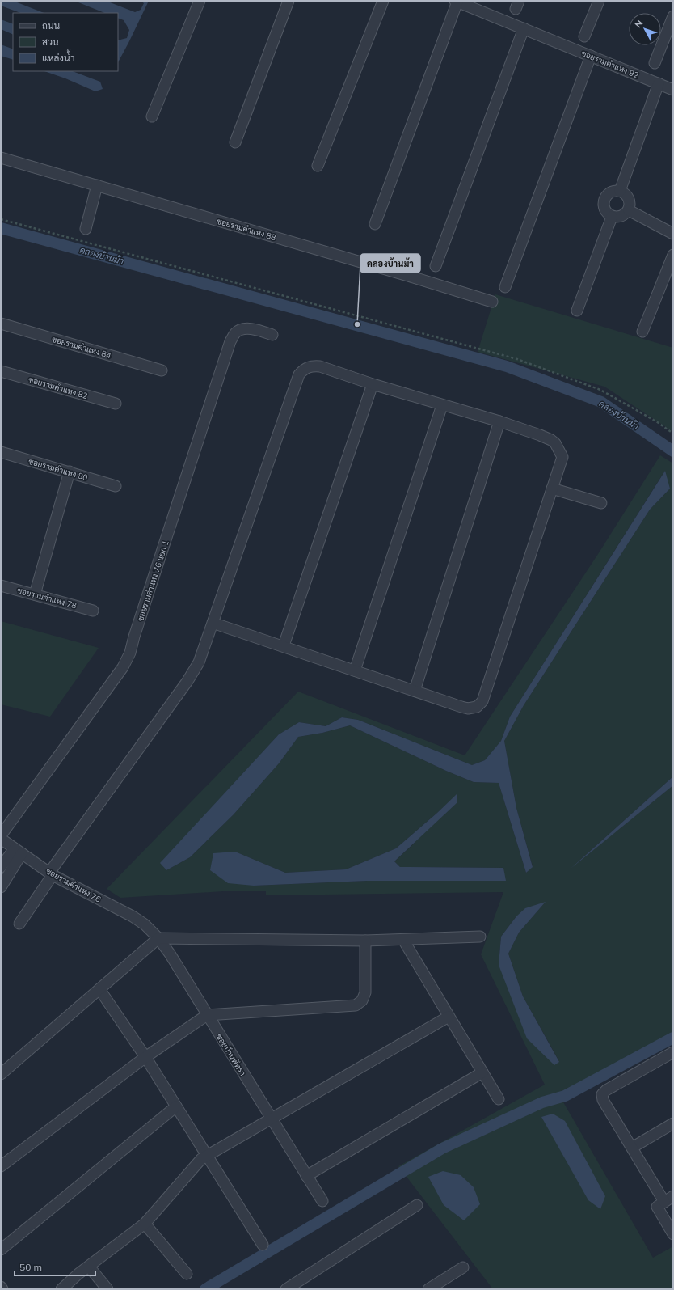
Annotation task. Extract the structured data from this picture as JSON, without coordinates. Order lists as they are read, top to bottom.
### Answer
{
  "streets": {
    "street": [
      "ซอยรามคําแหง 92",
      "ซอยรามคำแหง 88",
      "ซอยรามคำแหง 84",
      "ซอยรามคำแหง 82",
      "ซอยรามคำแหง 80",
      "ซอยรามคำแหง 76 แยก 1",
      "ซอยรามคำแหง 78",
      "ซอยรามคำแหง 76",
      "ซอยบ้านพัทรา"
    ]
  },
  "crossings": [
    ["ซอยรามคำแหง 76", "ซอยบ้านพัทรา"]
  ],
  "water": ["คลองบ้านม้า"],
  "places": ["คลองบ้านม้า"],
  "legend": ["ถนน", "สวน", "แหล่งน้ำ"],
  "scale_bar": "50 m",
  "north": "top left"
}
